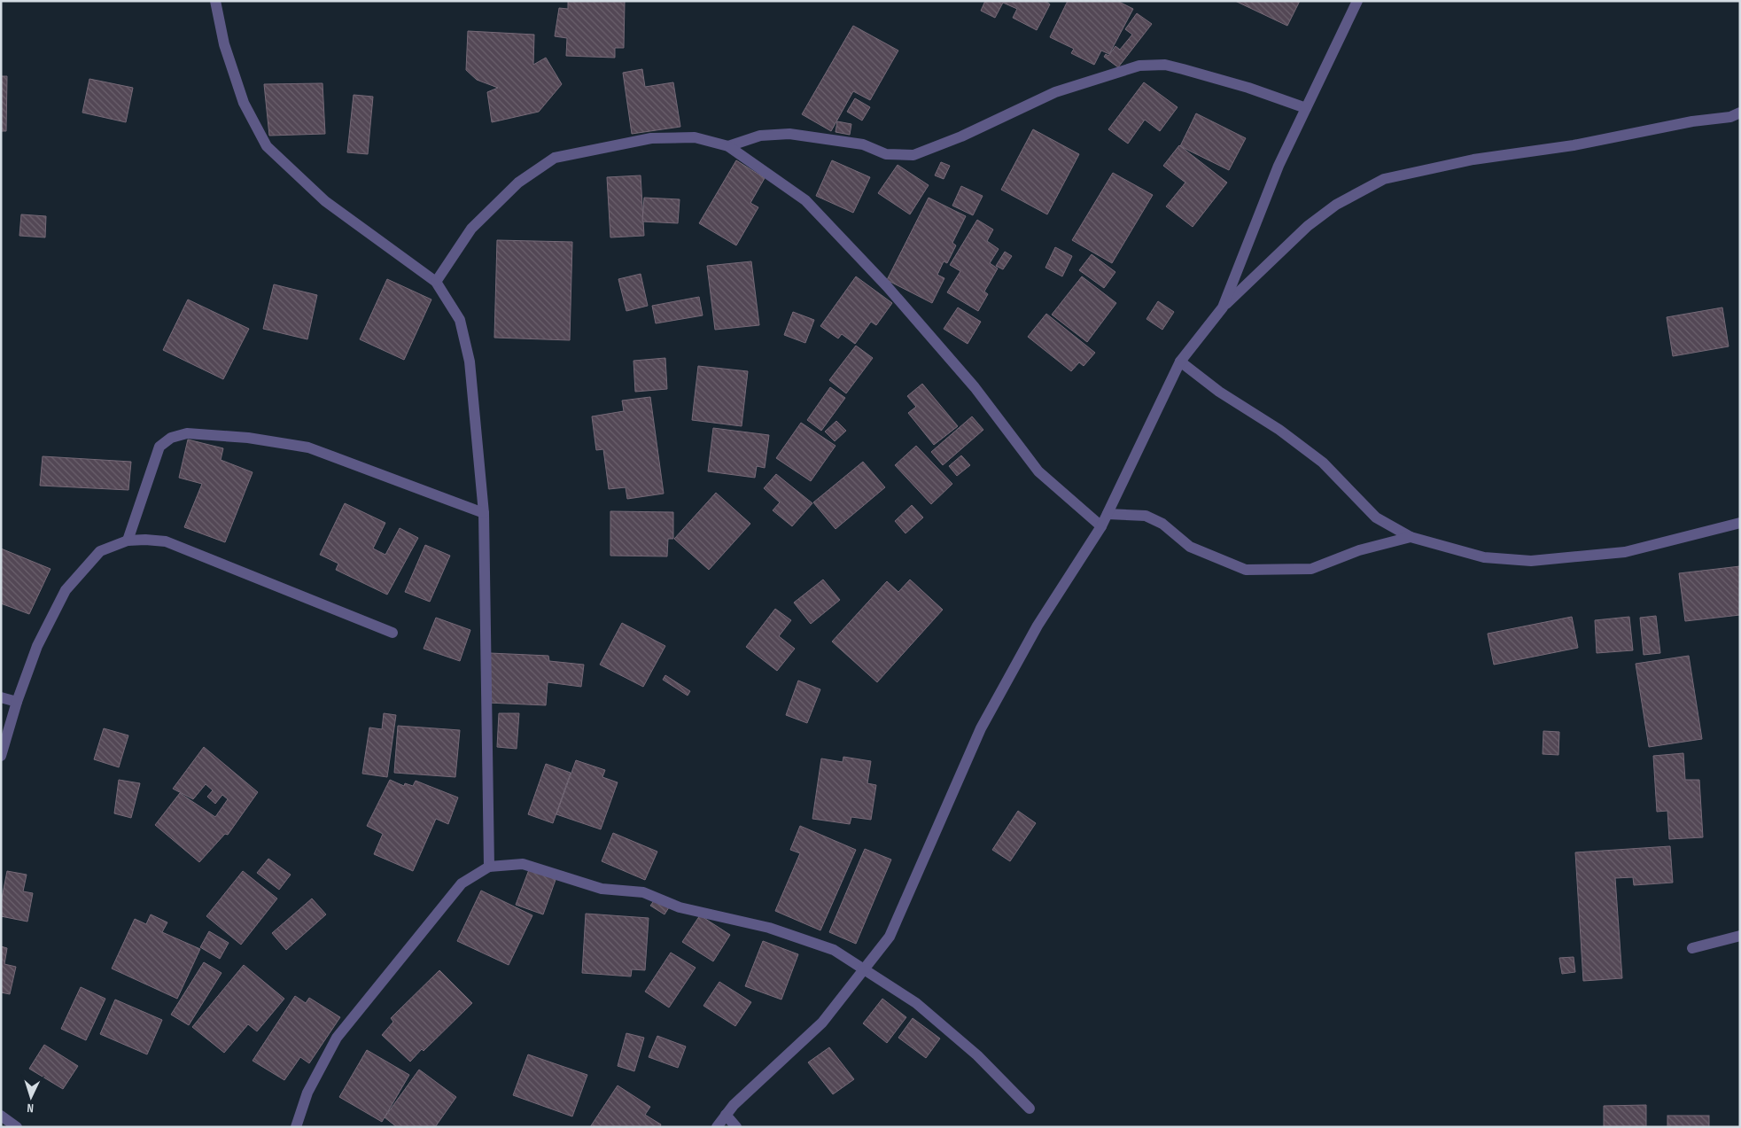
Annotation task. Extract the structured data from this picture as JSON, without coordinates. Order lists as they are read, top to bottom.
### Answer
{
  "north": "bottom"
}
